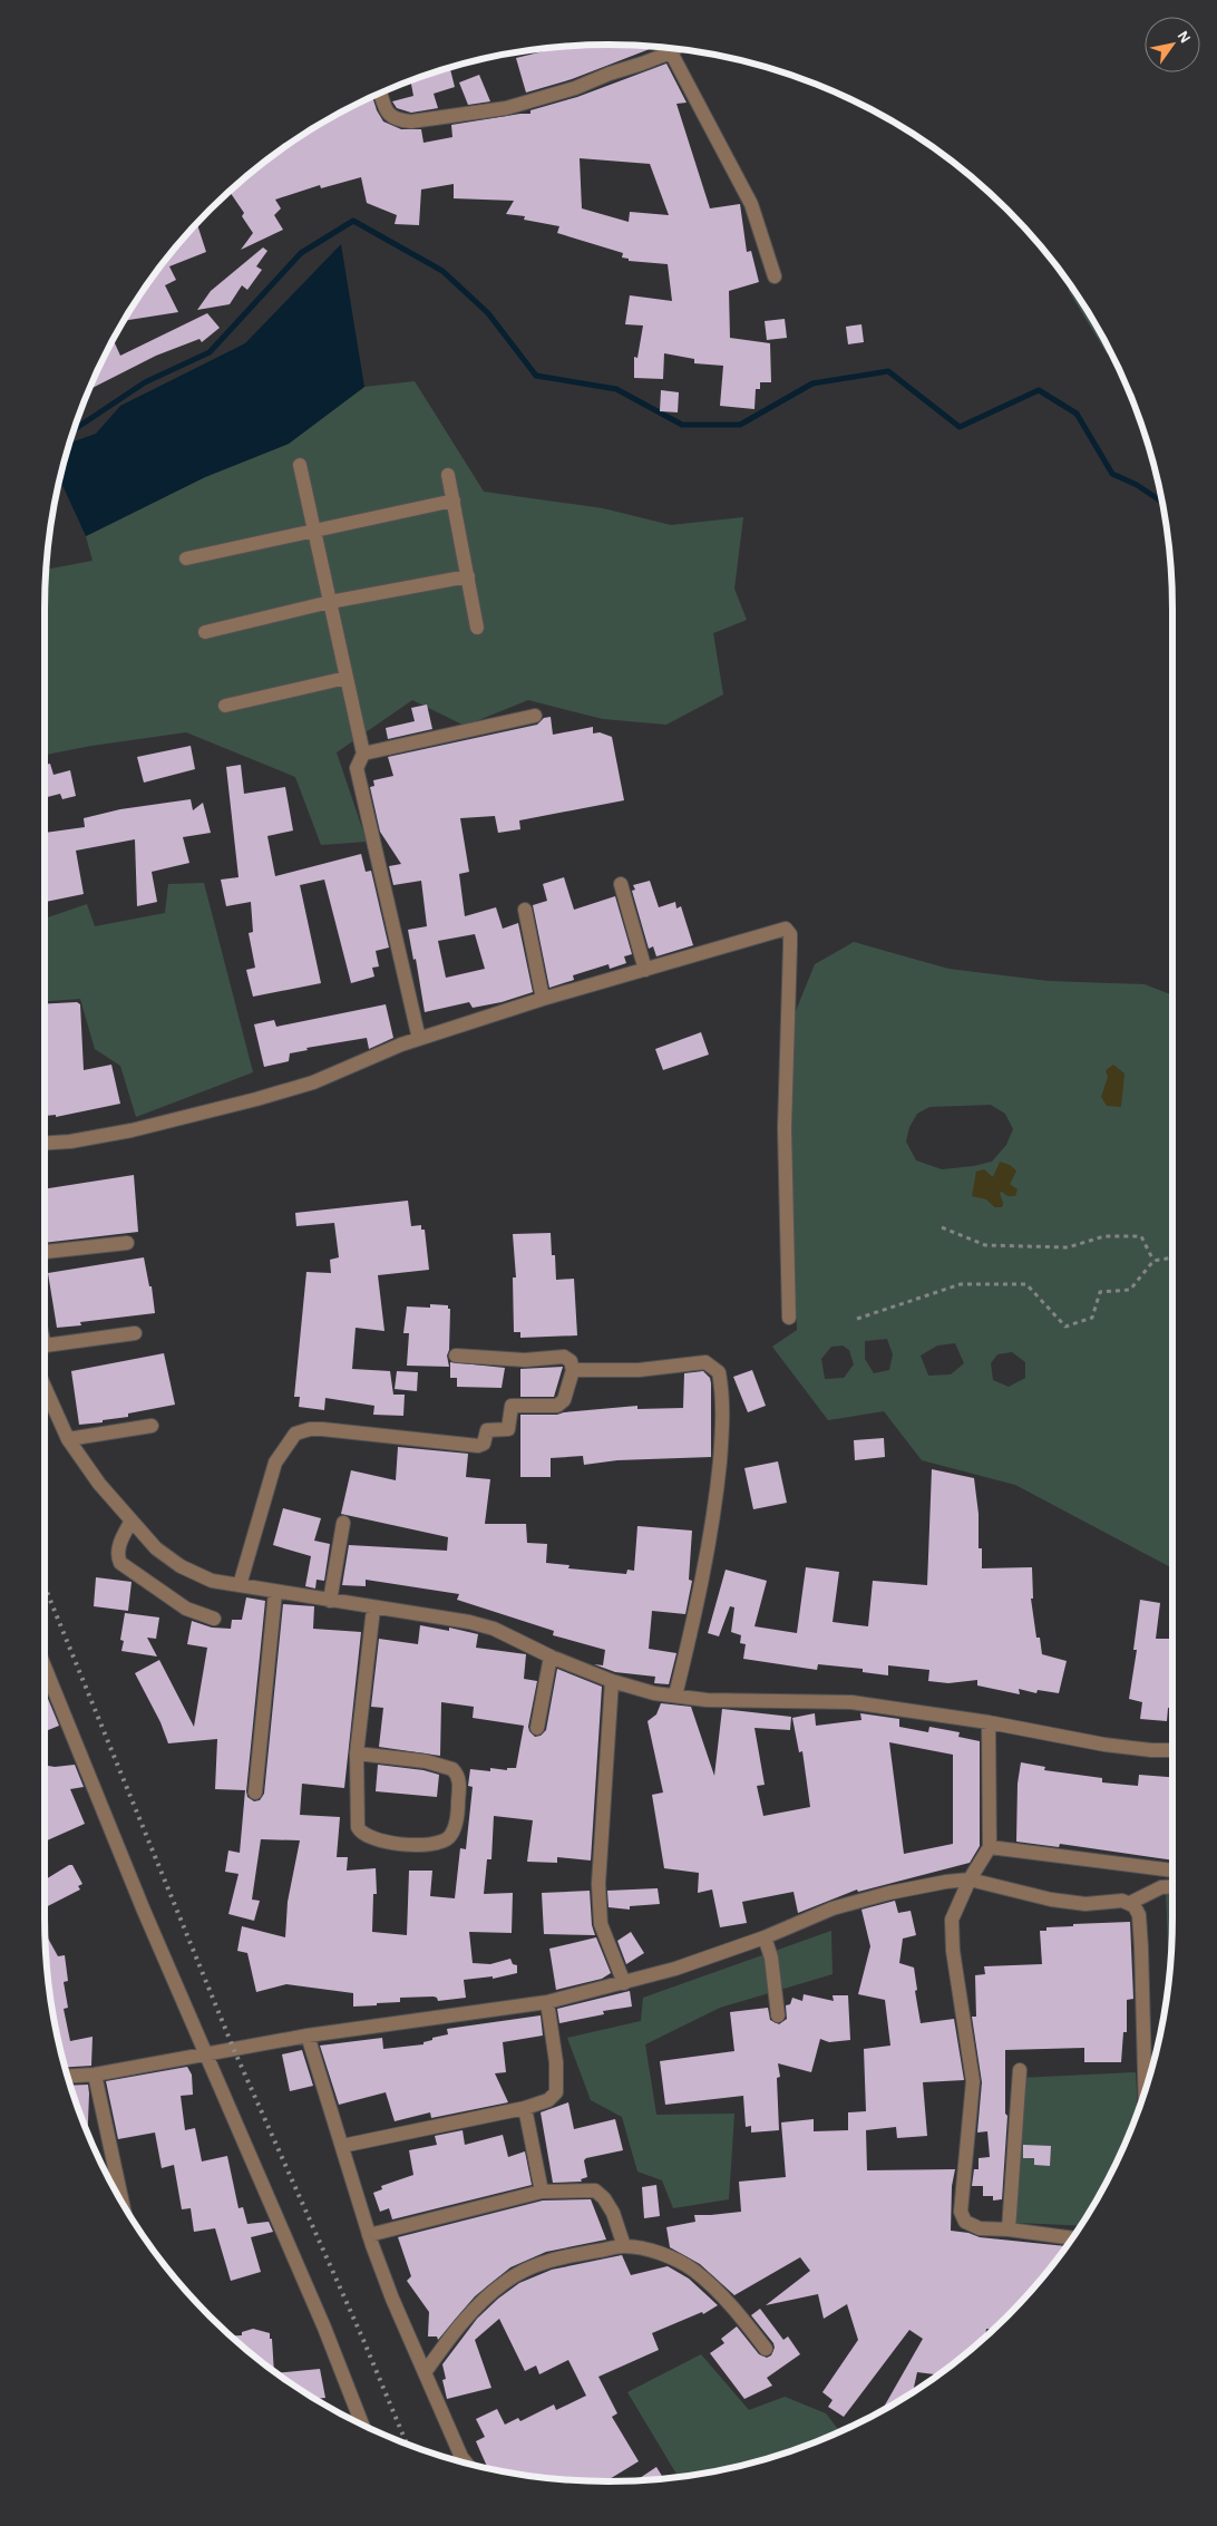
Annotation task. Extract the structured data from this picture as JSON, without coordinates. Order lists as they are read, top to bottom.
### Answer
{
  "north": "top right"
}
